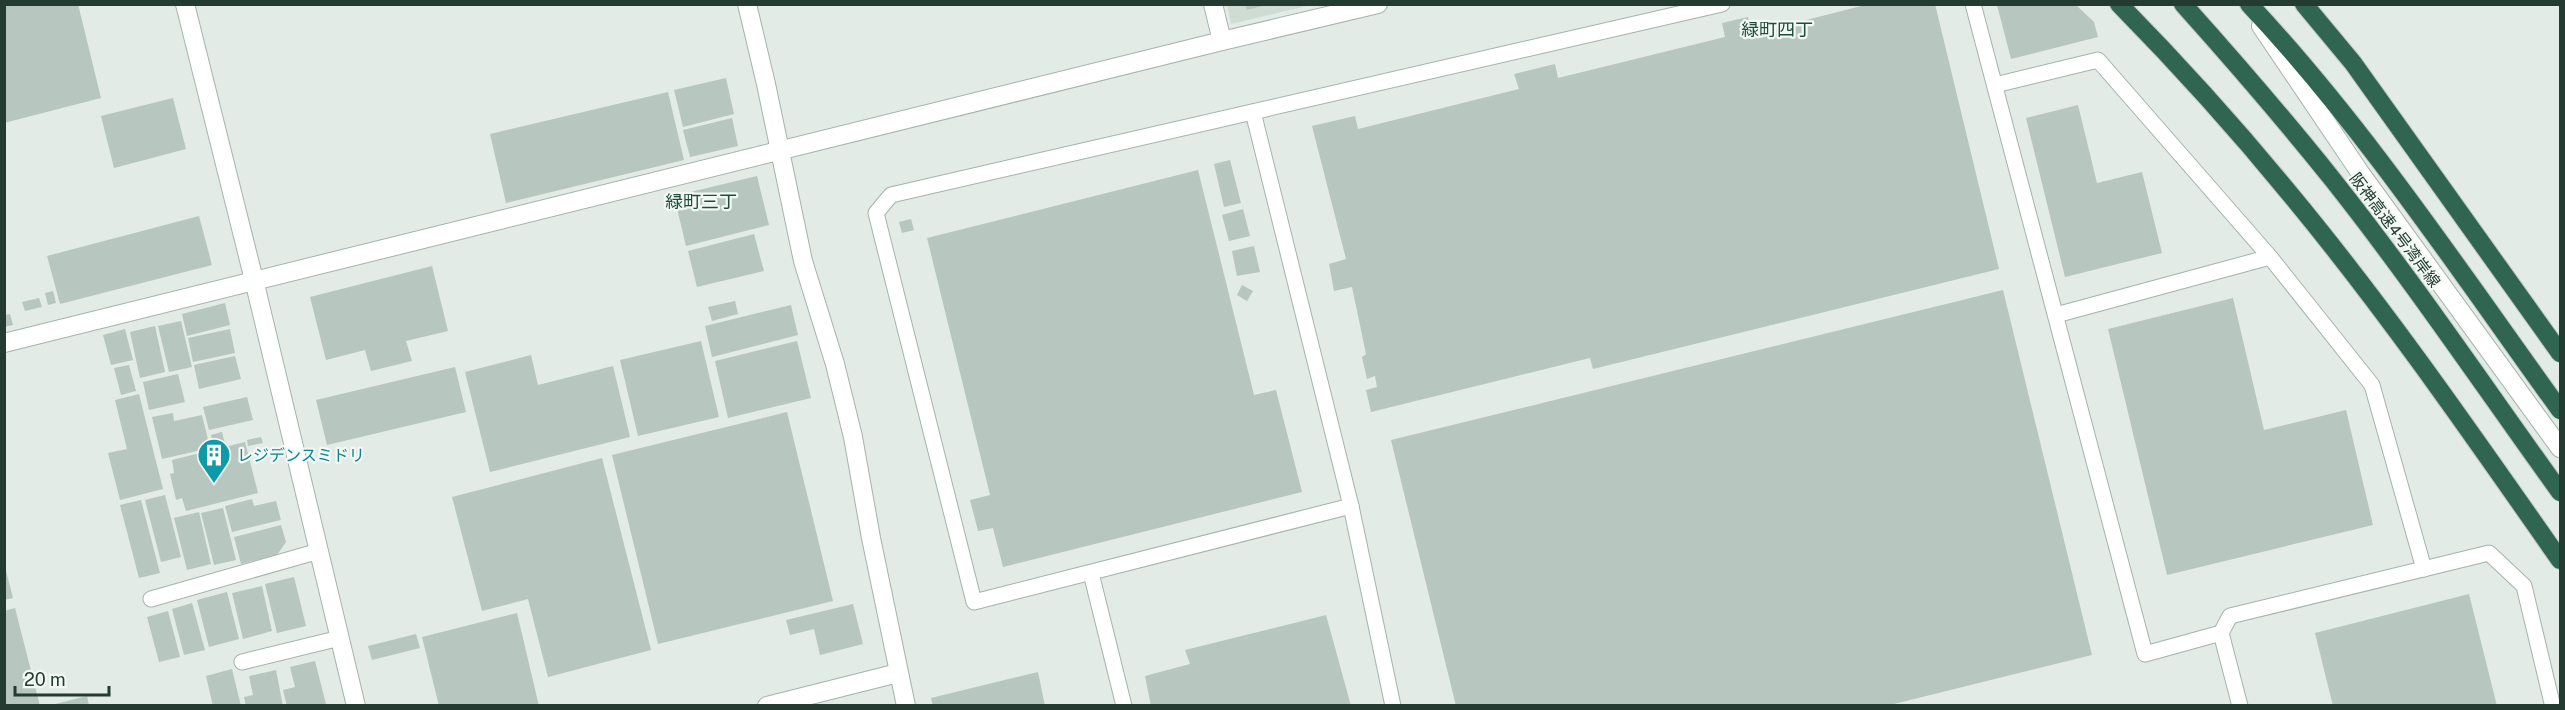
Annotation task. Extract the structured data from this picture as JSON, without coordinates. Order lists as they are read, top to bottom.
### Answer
{
  "streets": {
    "highway": ["阪神高速4号湾岸線"]
  },
  "districts": ["緑町四丁", "緑町三丁"],
  "places": {
    "building": ["レジデンスミドリ"]
  },
  "scale_bar": "20 m"
}
